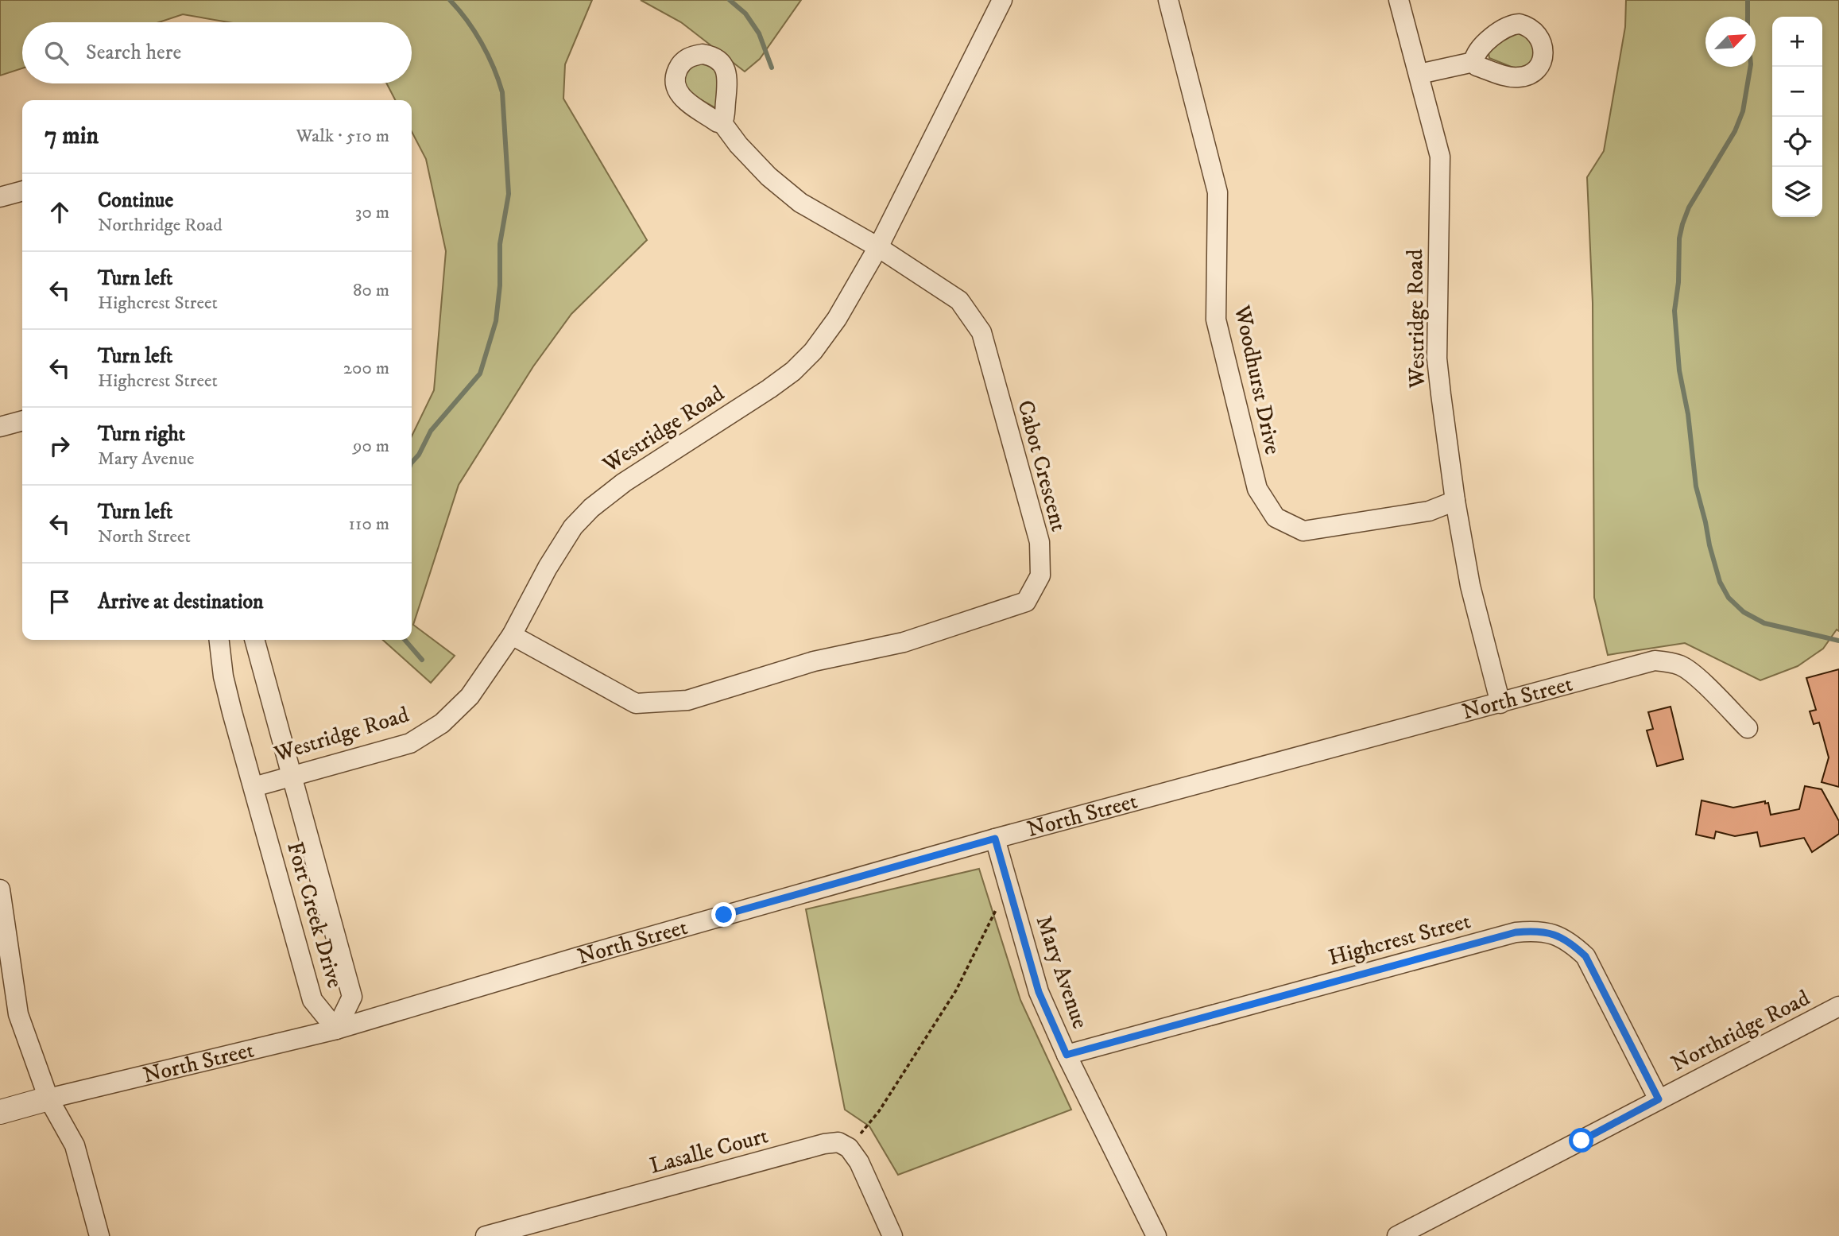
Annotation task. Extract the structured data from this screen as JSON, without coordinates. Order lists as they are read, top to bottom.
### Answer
{
  "streets": {
    "street": [
      "Westridge Road",
      "Woodhurst Drive",
      "Cabot Crescent",
      "North Street",
      "Fort Creek Drive",
      "Highcrest Street",
      "Mary Avenue",
      "Northridge Road",
      "Lasalle Court"
    ]
  },
  "crossings": [
    ["Westridge Road", "Woodhurst Drive"],
    ["Westridge Road", "Cabot Crescent"],
    ["Westridge Road", "North Street"],
    ["Westridge Road", "Fort Creek Drive"],
    ["North Street", "Fort Creek Drive"],
    ["North Street", "Mary Avenue"],
    ["Highcrest Street", "Mary Avenue"],
    ["Highcrest Street", "Northridge Road"]
  ],
  "north": "top right",
  "page": {
    "map_buttons": ["+", "−"],
    "search": "Search here",
    "heading": ["7 min", "Walk · 510 m"],
    "list": [
      ["Continue", "Northridge Road", "30 m"],
      ["Turn left", "Highcrest Street", "80 m"],
      ["Turn left", "Highcrest Street", "200 m"],
      ["Turn right", "Mary Avenue", "90 m"],
      ["Turn left", "North Street", "110 m"],
      "Arrive at destination"
    ]
  }
}
